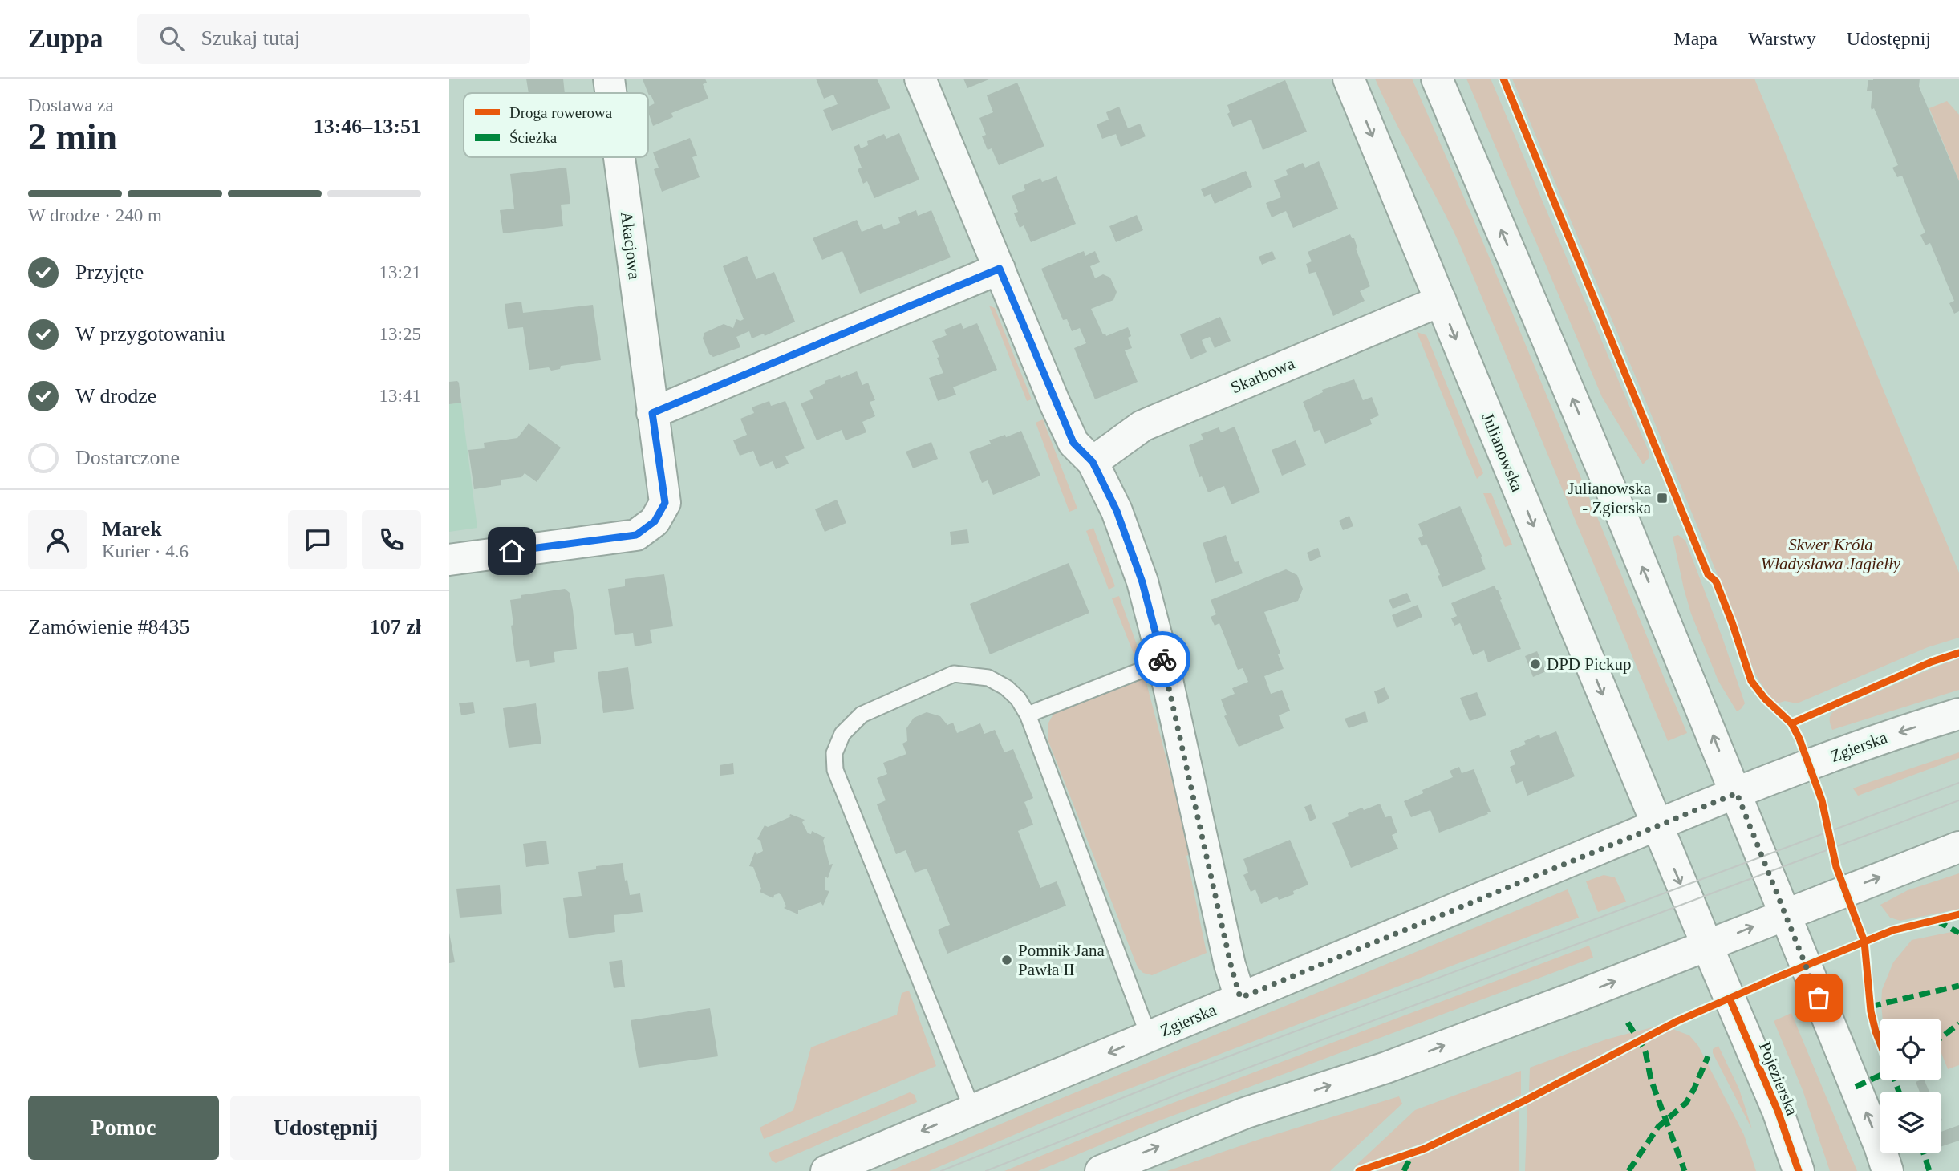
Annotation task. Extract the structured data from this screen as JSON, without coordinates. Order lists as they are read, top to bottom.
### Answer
{
  "streets": {
    "main road": [
      "Akacjowa",
      "Skarbowa",
      "Julianowska",
      "Zgierska",
      "Pojezierska"
    ]
  },
  "crossings": [
    ["Skarbowa", "Julianowska"],
    ["Julianowska", "Zgierska"],
    ["Julianowska", "Pojezierska"]
  ],
  "parks": ["Skwer Króla Władysława Jagiełły"],
  "places": {
    "transit": ["Julianowska - Zgierska"],
    "other": ["DPD Pickup", "Pomnik Jana Pawła II"]
  },
  "legend": ["Droga rowerowa", "Ścieżka"],
  "page": {
    "header": "Zuppa",
    "search": "Szukaj tutaj",
    "nav": ["Mapa", "Warstwy", "Udostępnij"],
    "heading": ["2 min", "Dostawa za", "13:46–13:51"],
    "panel": [
      "Marek",
      "Kurier · 4.6",
      "Zamówienie #8435",
      "107 zł"
    ],
    "bar": "W drodze · 240 m",
    "list": [
      ["Przyjęte", "13:21"],
      ["W przygotowaniu", "13:25"],
      ["W drodze", "13:41"],
      "Dostarczone"
    ],
    "buttons": ["Pomoc", "Udostępnij"]
  }
}
